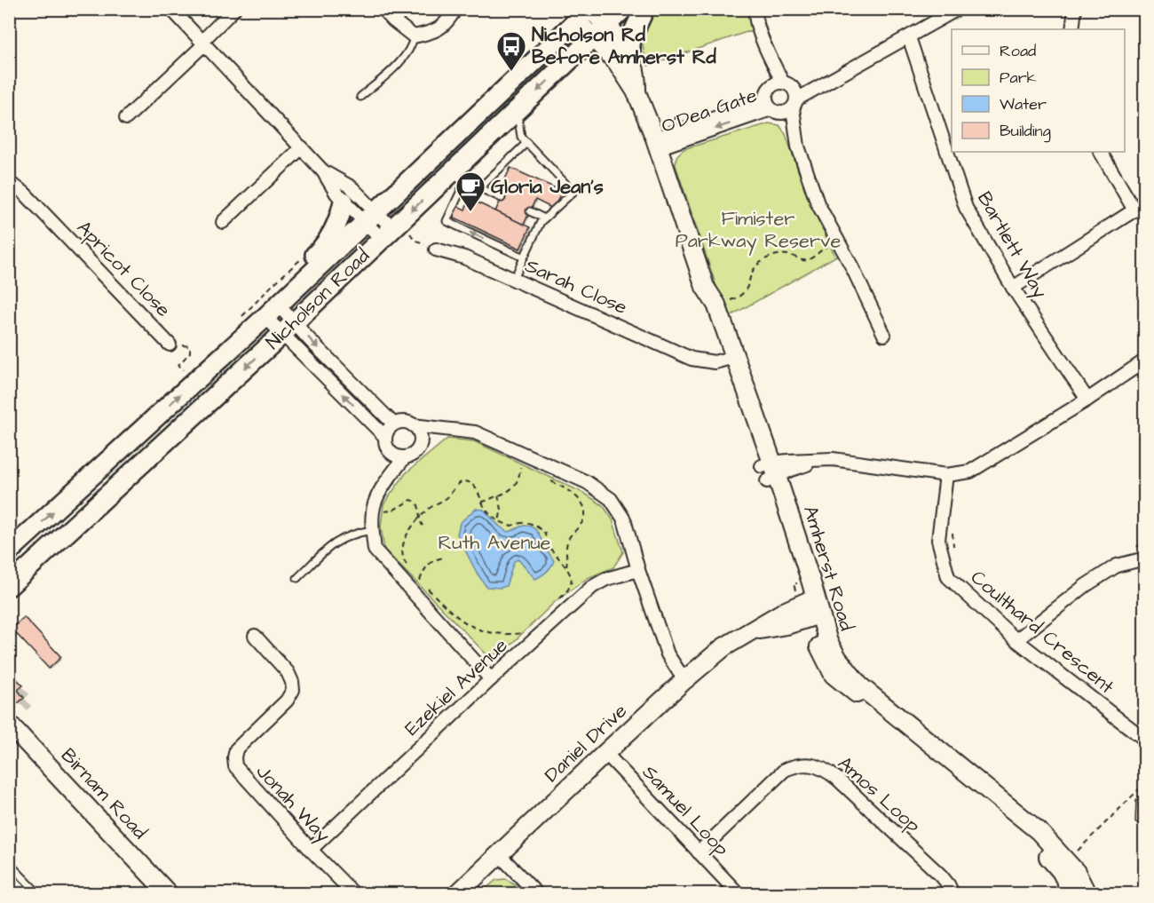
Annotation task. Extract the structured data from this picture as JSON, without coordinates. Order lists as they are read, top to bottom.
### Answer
{
  "streets": {
    "main road": [
      "Nicholson Road",
      "Amherst Road",
      "Daniel Drive",
      "Birnam Road"
    ],
    "street": [
      "O'Dea Gate",
      "Bartlett Way",
      "Apricot Close",
      "Sarah Close",
      "Coulthard Crescent",
      "Ezekiel Avenue",
      "Amos Loop",
      "Jonah Way",
      "Samuel Loop"
    ]
  },
  "crossings": [
    ["O'Dea Gate", "Bartlett Way"],
    ["O'Dea Gate", "Amherst Road"],
    ["Sarah Close", "Amherst Road"],
    ["Nicholson Road", "Amherst Road"],
    ["Amherst Road", "Daniel Drive"],
    ["Ezekiel Avenue", "Jonah Way"],
    ["Daniel Drive", "Samuel Loop"],
    ["Amos Loop", "Samuel Loop"]
  ],
  "parks": ["Fimister Parkway Reserve", "Ruth Avenue"],
  "places": {
    "bus stop": ["Nicholson Rd Before Amherst Rd"],
    "cafe": ["Gloria Jean's"]
  },
  "legend": [
    "Road",
    "Park",
    "Water",
    "Building"
  ]
}
